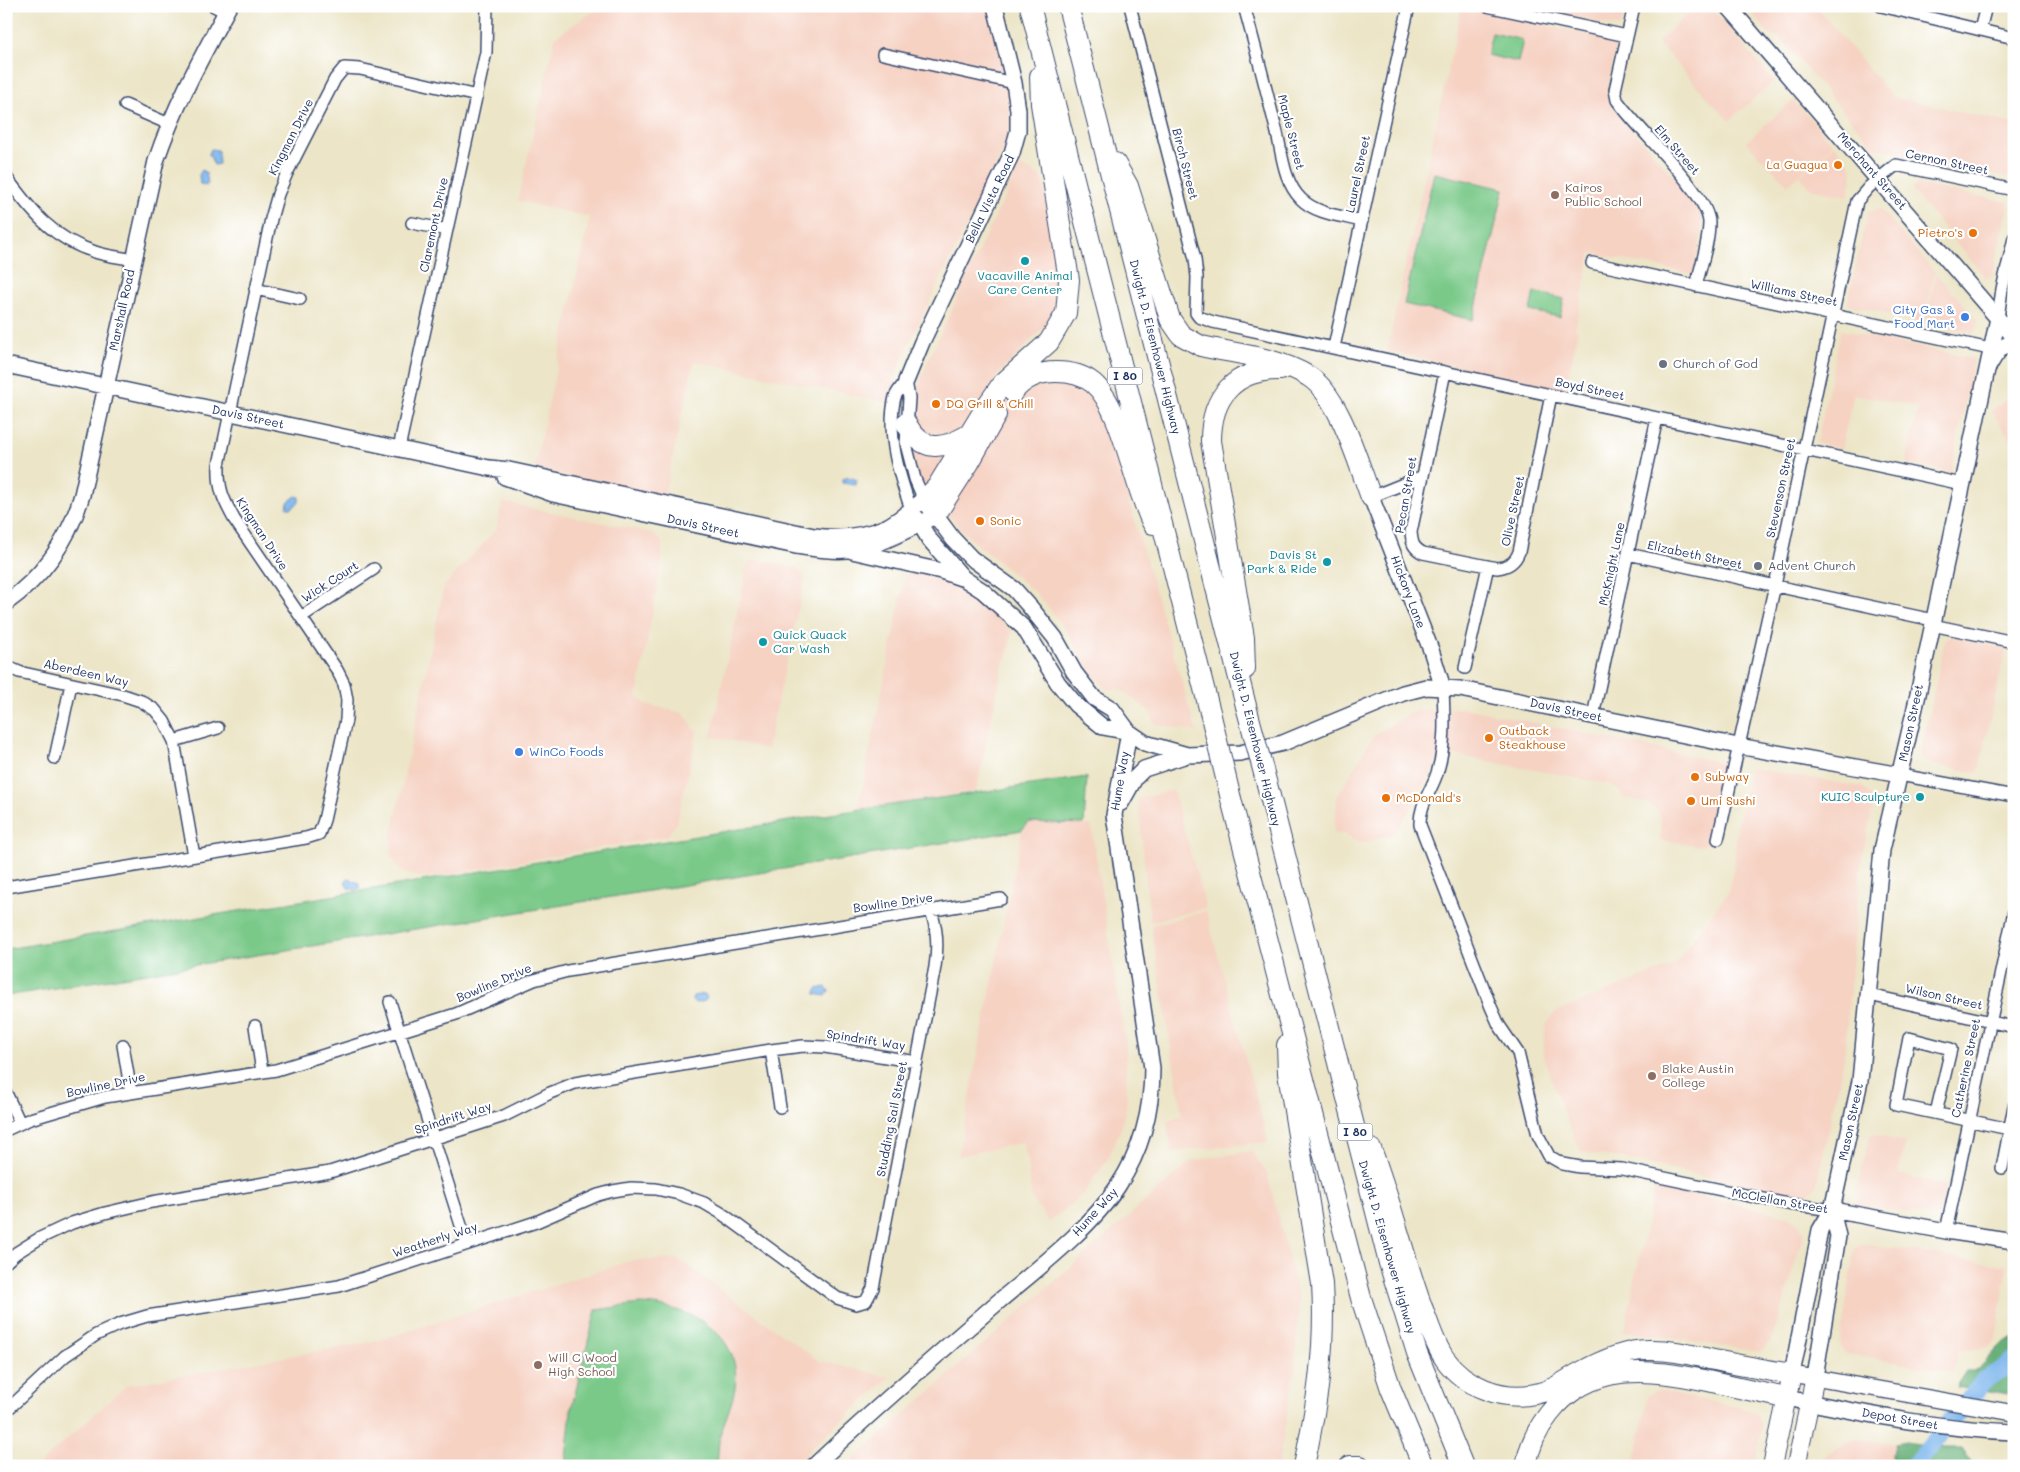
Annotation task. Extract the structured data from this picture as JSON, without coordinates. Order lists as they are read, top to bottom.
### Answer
{
  "streets": {
    "highway": ["Dwight D. Eisenhower Highway", "I 80"],
    "main road": [
      "Merchant Street",
      "Bella Vista Road",
      "Marshall Road",
      "Davis Street",
      "Hickory Lane",
      "Mason Street",
      "Hume Way",
      "McClellan Street",
      "Depot Street"
    ],
    "street": [
      "Maple Street",
      "Kingman Drive",
      "Elm Street",
      "Cernon Street",
      "Birch Street",
      "Laurel Street",
      "Claremont Drive",
      "Williams Street",
      "Boyd Street",
      "Stevenson Street",
      "Pecan Street",
      "Olive Street",
      "Elizabeth Street",
      "McKnight Lane",
      "Wick Court",
      "Aberdeen Way",
      "Bowline Drive",
      "Wilson Street",
      "Spindrift Way",
      "Catherine Street",
      "Studding Sail Street",
      "Weatherly Way"
    ]
  },
  "crossings": [
    ["Maple Street", "Laurel Street"],
    ["Kingman Drive", "Claremont Drive"],
    ["Kingman Drive", "Davis Street"],
    ["Kingman Drive", "Wick Court"],
    ["Kingman Drive", "Aberdeen Way"],
    ["Elm Street", "Williams Street"],
    ["Cernon Street", "Merchant Street"],
    ["Cernon Street", "Stevenson Street"],
    ["Birch Street", "Boyd Street"],
    ["Merchant Street", "Stevenson Street"],
    ["Merchant Street", "Mason Street"],
    ["Laurel Street", "Boyd Street"],
    ["Bella Vista Road", "Davis Street"],
    ["Claremont Drive", "Davis Street"],
    ["Williams Street", "Stevenson Street"],
    ["Williams Street", "Mason Street"],
    ["Marshall Road", "Davis Street"],
    ["Boyd Street", "Stevenson Street"],
    ["Boyd Street", "Pecan Street"],
    ["Boyd Street", "Olive Street"],
    ["Boyd Street", "McKnight Lane"],
    ["Boyd Street", "Mason Street"],
    ["Davis Street", "Stevenson Street"],
    ["Davis Street", "McKnight Lane"],
    ["Davis Street", "Hickory Lane"],
    ["Davis Street", "Mason Street"],
    ["Davis Street", "Hume Way"],
    ["Davis Street", "McClellan Street"],
    ["Stevenson Street", "Elizabeth Street"],
    ["Pecan Street", "Olive Street"],
    ["Elizabeth Street", "McKnight Lane"],
    ["Elizabeth Street", "Mason Street"],
    ["Hickory Lane", "McClellan Street"],
    ["Mason Street", "Wilson Street"],
    ["Mason Street", "McClellan Street"],
    ["Mason Street", "Depot Street"],
    ["Bowline Drive", "Studding Sail Street"],
    ["Wilson Street", "Catherine Street"],
    ["Spindrift Way", "Studding Sail Street"],
    ["Catherine Street", "McClellan Street"],
    ["Studding Sail Street", "Weatherly Way"]
  ],
  "places": [
    "La Guagua",
    "Kairos Public School",
    "Pietro's",
    "Vacaville Animal Care Center",
    "City Gas & Food Mart",
    "Church of God",
    "DQ Grill & Chill",
    "Sonic",
    "Davis St Park & Ride",
    "Advent Church",
    "Quick Quack Car Wash",
    "Outback Steakhouse",
    "WinCo Foods",
    "Subway",
    "KUIC Sculpture",
    "McDonald's",
    "Umi Sushi",
    "Blake Austin College",
    "Will C Wood High School"
  ]
}
